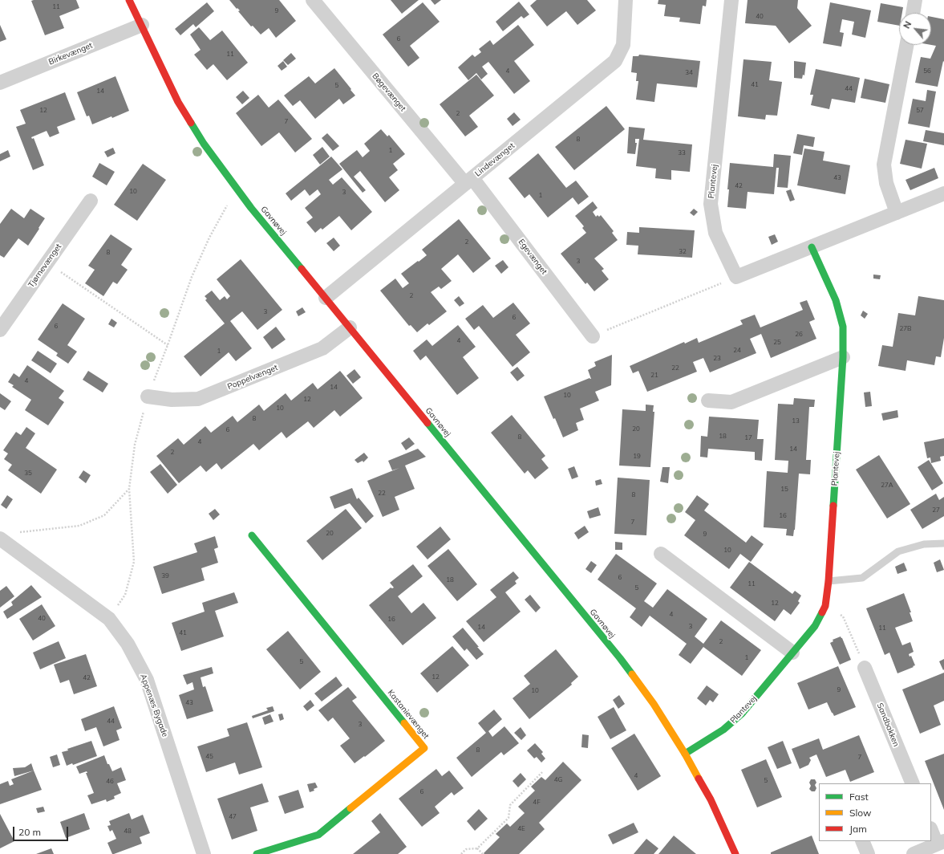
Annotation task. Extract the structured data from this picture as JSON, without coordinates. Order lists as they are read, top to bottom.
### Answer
{
  "streets": {
    "street": [
      "Birkevænget",
      "Bøgevænget",
      "Lindevænget",
      "Plantevej",
      "Gavnøvej",
      "Egevænget",
      "Tjørnevænget",
      "Poppelvænget",
      "Appenæs Bygade",
      "Kastanievænget",
      "Sandbakken"
    ]
  },
  "crossings": [
    ["Birkevænget", "Gavnøvej"],
    ["Bøgevænget", "Lindevænget"],
    ["Bøgevænget", "Egevænget"],
    ["Lindevænget", "Gavnøvej"],
    ["Lindevænget", "Egevænget"],
    ["Plantevej", "Gavnøvej"],
    ["Gavnøvej", "Poppelvænget"]
  ],
  "house_numbers": [
    "11",
    "9",
    "40",
    "6",
    "11",
    "4",
    "56",
    "34",
    "41",
    "5",
    "44",
    "14",
    "12",
    "57",
    "2",
    "7",
    "8",
    "1",
    "33",
    "43",
    "42",
    "10",
    "3",
    "1",
    "2",
    "32",
    "8",
    "3",
    "2",
    "3",
    "6",
    "6",
    "27B",
    "26",
    "4",
    "25",
    "24",
    "1",
    "23",
    "22",
    "21",
    "4",
    "14",
    "10",
    "12",
    "10",
    "8",
    "13",
    "20",
    "6",
    "18",
    "8",
    "17",
    "4",
    "14",
    "2",
    "19",
    "35",
    "27A",
    "15",
    "22",
    "8",
    "27",
    "16",
    "7",
    "20",
    "9",
    "10",
    "39",
    "6",
    "18",
    "11",
    "5",
    "12",
    "4",
    "40",
    "16",
    "3",
    "14",
    "11",
    "41",
    "2",
    "1",
    "5",
    "12",
    "42",
    "9",
    "10",
    "43",
    "44",
    "3",
    "8",
    "45",
    "7",
    "4",
    "4G",
    "5",
    "46",
    "6",
    "4F",
    "47",
    "4E",
    "48"
  ],
  "legend": ["Fast", "Slow", "Jam"],
  "scale_bar": "20 m",
  "north": "top left"
}
